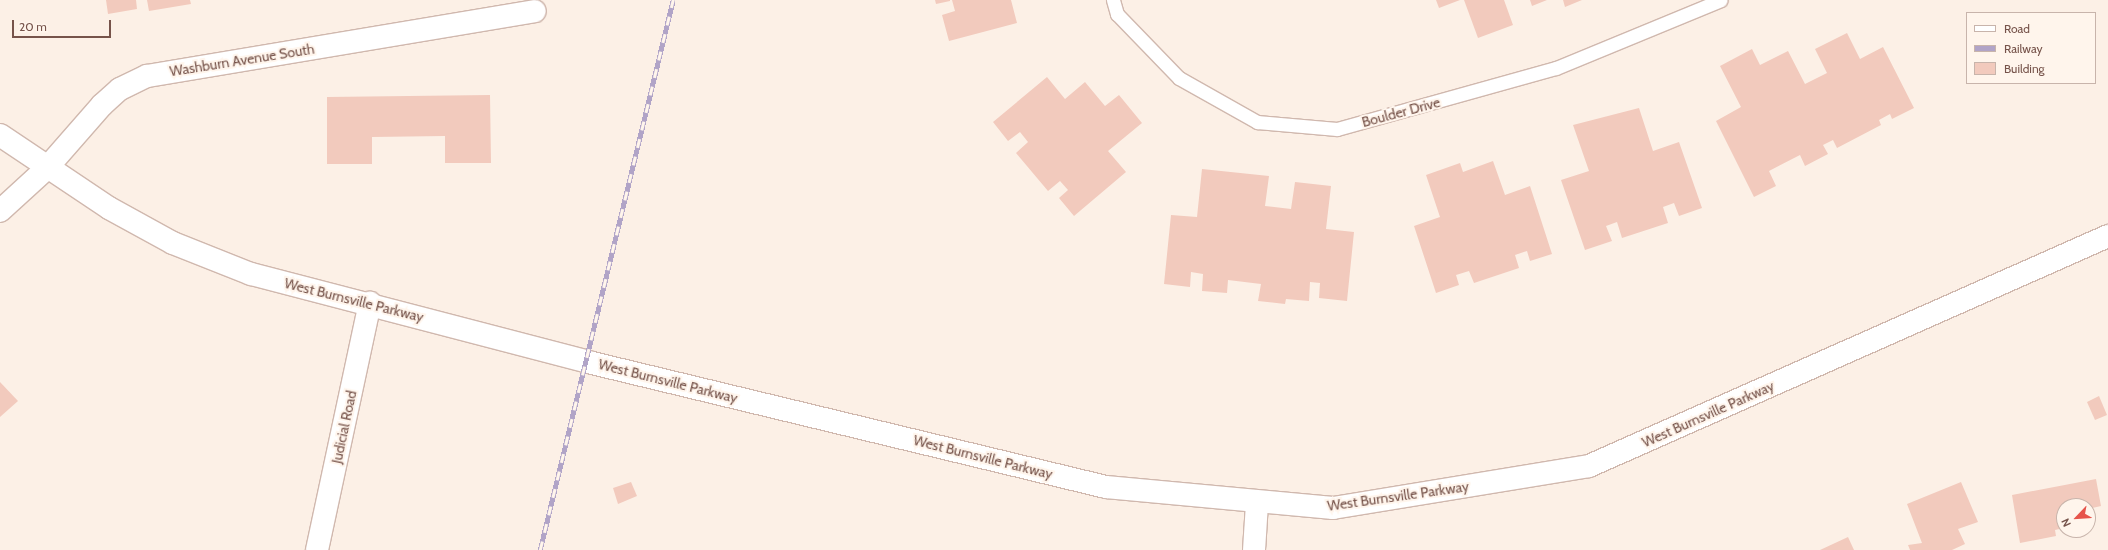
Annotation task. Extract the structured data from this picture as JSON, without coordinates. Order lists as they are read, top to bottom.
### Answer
{
  "streets": {
    "street": ["Washburn Avenue South", "West Burnsville Parkway", "Judicial Road"],
    "lane": ["Boulder Drive"]
  },
  "crossings": [
    ["Washburn Avenue South", "West Burnsville Parkway"],
    ["West Burnsville Parkway", "Judicial Road"]
  ],
  "legend": ["Road", "Railway", "Building"],
  "scale_bar": "20 m",
  "north": "bottom left"
}
